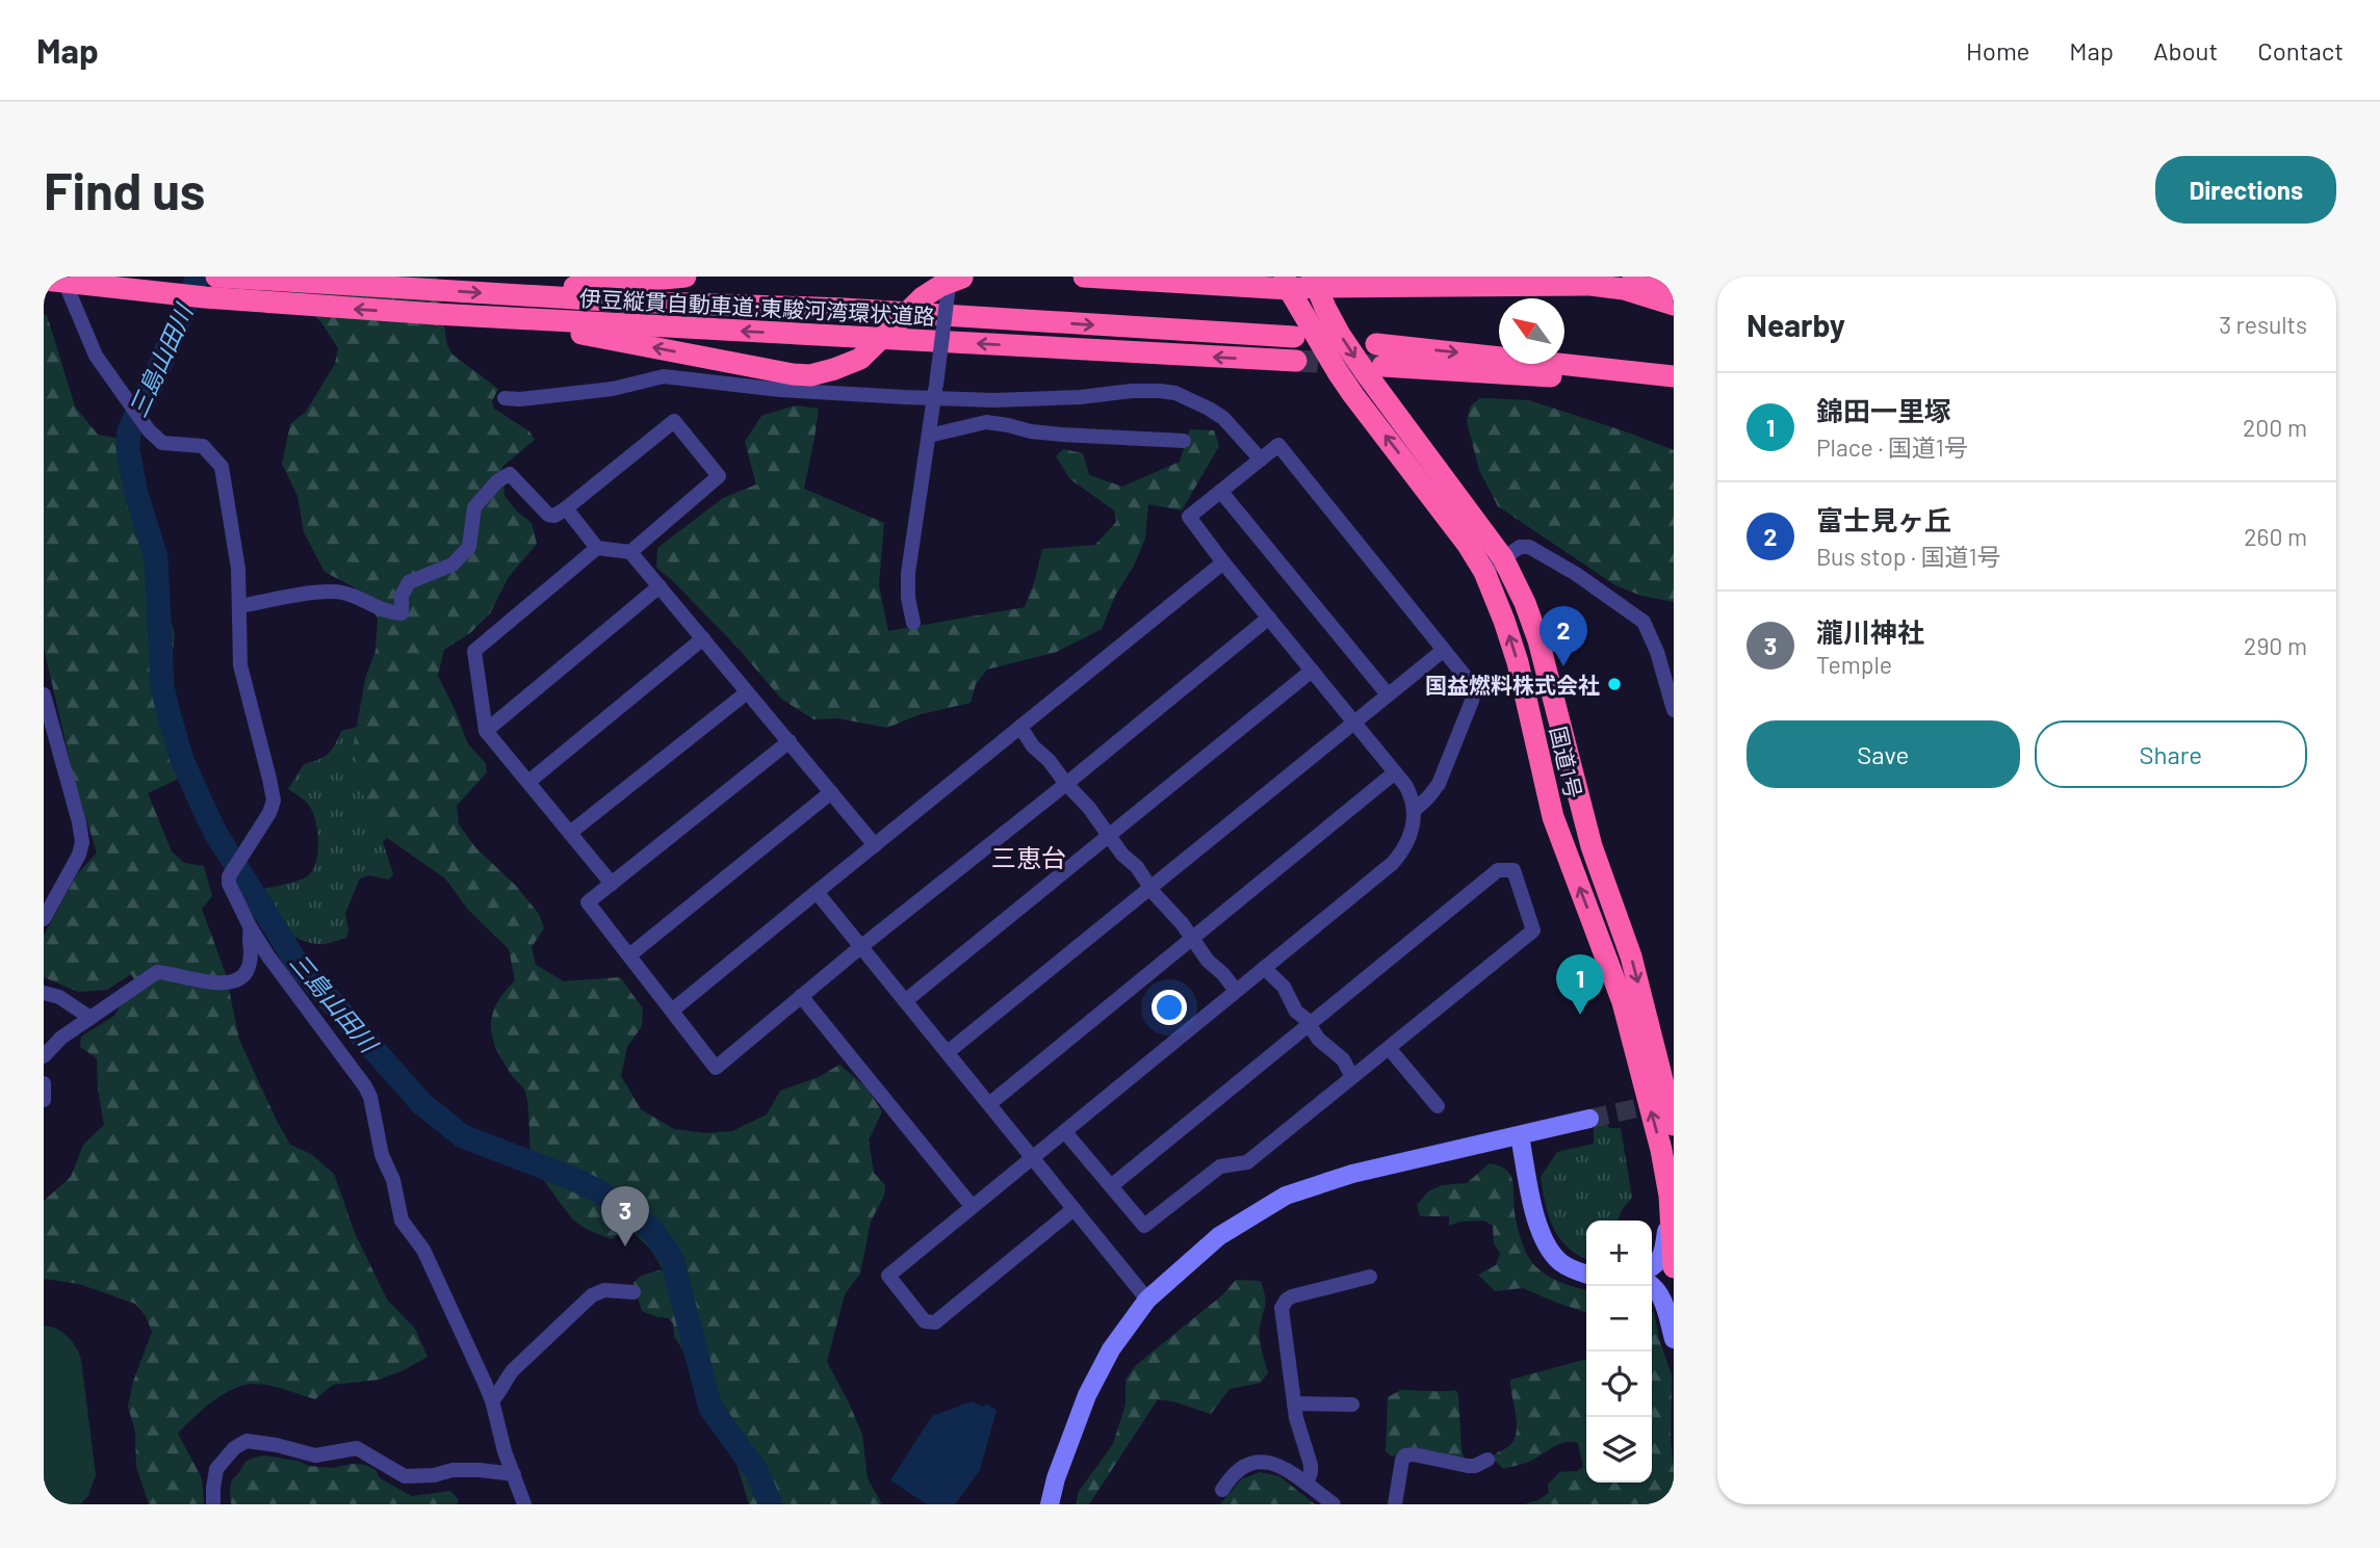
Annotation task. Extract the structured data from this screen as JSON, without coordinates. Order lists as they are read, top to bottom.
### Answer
{
  "streets": {
    "highway": ["伊豆縦貫自動車道;東駿河湾環状道路", "国道1号"]
  },
  "districts": ["三恵台"],
  "water": ["三島山田川"],
  "places": ["国益燃料株式会社"],
  "north": "top left",
  "page": {
    "header": "Map",
    "nav": [
      "Home",
      "Map",
      "About",
      "Contact"
    ],
    "buttons": [
      "Directions",
      ["Save", "Share"]
    ],
    "title": "Find us",
    "heading": ["Nearby", "3 results"],
    "list": [
      {
        "mark": "1",
        "name": "錦田一里塚",
        "note": "Place · 国道1号",
        "value": "200 m"
      },
      {
        "mark": "2",
        "name": "富士見ヶ丘",
        "note": "Bus stop · 国道1号",
        "value": "260 m"
      },
      {
        "mark": "3",
        "name": "瀧川神社",
        "note": "Temple",
        "value": "290 m"
      }
    ],
    "pins": ["2", "1", "3"],
    "map_buttons": ["+", "−"]
  }
}
